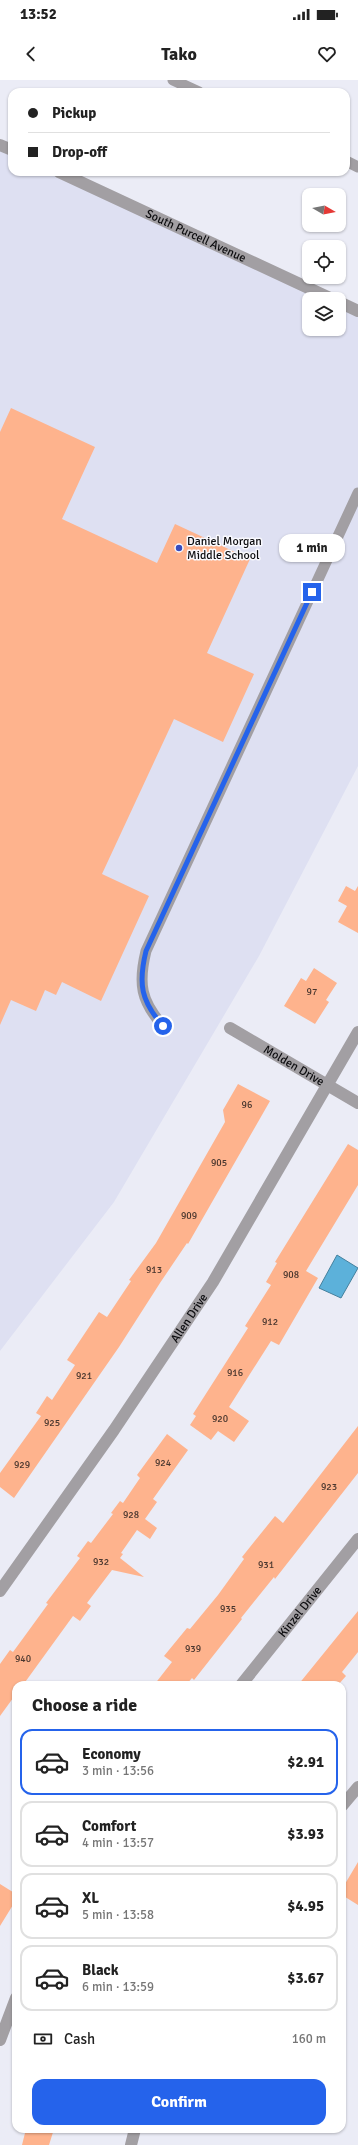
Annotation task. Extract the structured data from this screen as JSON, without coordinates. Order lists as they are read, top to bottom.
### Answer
{
  "streets": {
    "street": [
      "South Purcell Avenue",
      "Molden Drive",
      "Allen Drive",
      "Kinzel Drive"
    ]
  },
  "crossings": [
    ["Molden Drive", "Allen Drive"]
  ],
  "places": ["Daniel Morgan Middle School"],
  "house_numbers": [
    "97",
    "96",
    "905",
    "909",
    "913",
    "908",
    "912",
    "916",
    "921",
    "920",
    "925",
    "924",
    "929",
    "923",
    "928",
    "932",
    "931",
    "935",
    "939",
    "940"
  ],
  "north": "right",
  "page": {
    "status": "13:52",
    "header": "Tako",
    "banner": ["Pickup", "Drop-off"],
    "bubble": "1 min",
    "heading": "Choose a ride",
    "list": [
      {
        "name": "Economy",
        "note": "3 min · 13:56",
        "value": "$2.91"
      },
      {
        "name": "Comfort",
        "note": "4 min · 13:57",
        "value": "$3.93"
      },
      {
        "name": "XL",
        "note": "5 min · 13:58",
        "value": "$4.95"
      },
      {
        "name": "Black",
        "note": "6 min · 13:59",
        "value": "$3.67"
      }
    ],
    "pay": ["Cash", "160 m"],
    "buttons": "Confirm"
  }
}
